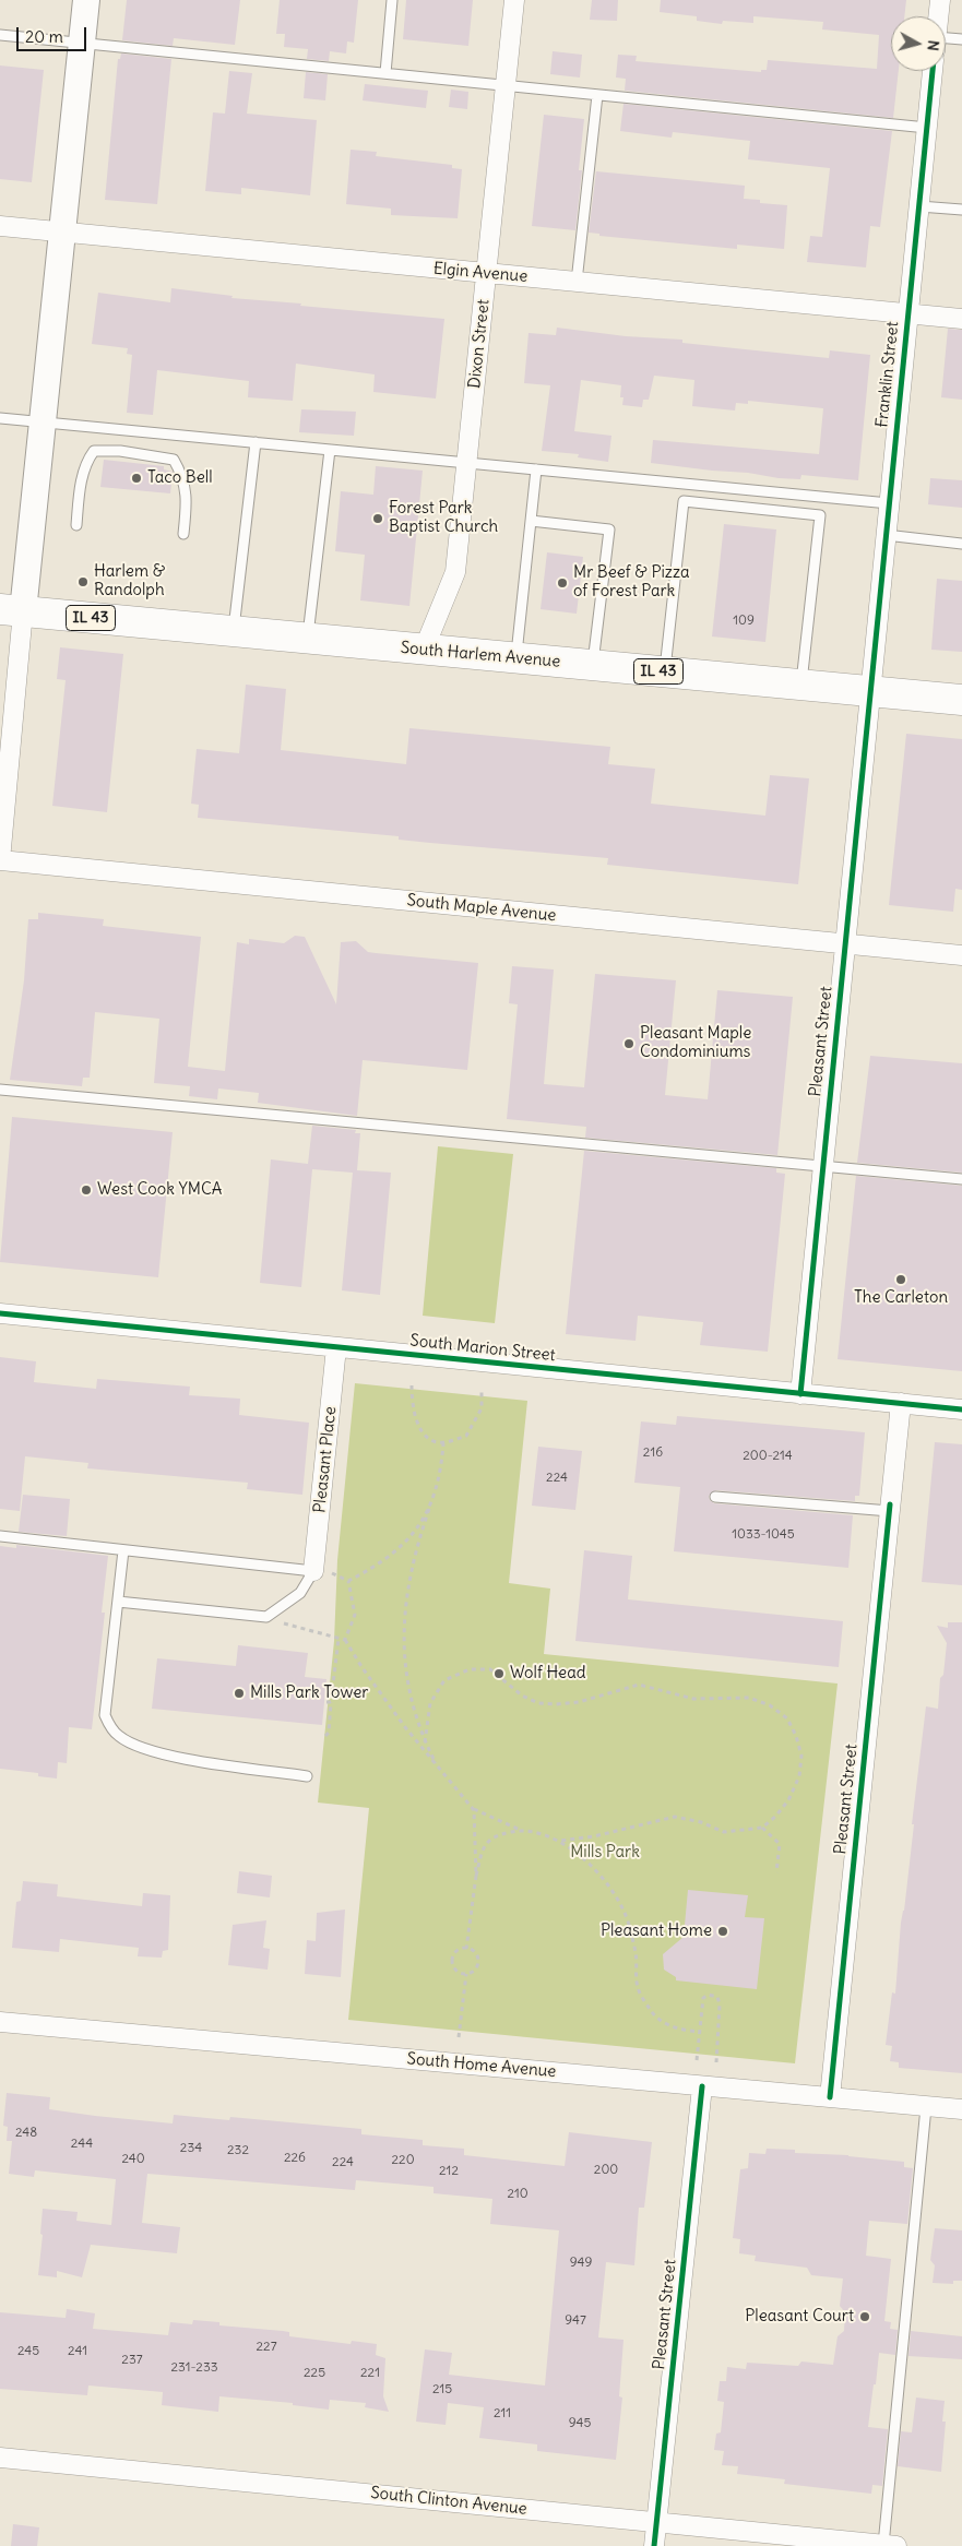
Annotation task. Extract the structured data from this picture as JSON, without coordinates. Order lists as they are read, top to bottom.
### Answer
{
  "streets": {
    "main road": ["IL 43", "South Harlem Avenue"],
    "street": [
      "Elgin Avenue",
      "Dixon Street",
      "Franklin Street",
      "South Maple Avenue",
      "Pleasant Street",
      "South Marion Street",
      "Pleasant Place",
      "South Home Avenue",
      "South Clinton Avenue"
    ]
  },
  "crossings": [
    ["Elgin Avenue", "Dixon Street"],
    ["Elgin Avenue", "Franklin Street"],
    ["Dixon Street", "South Harlem Avenue"],
    ["Franklin Street", "South Harlem Avenue"],
    ["Franklin Street", "Pleasant Street"],
    ["South Harlem Avenue", "Pleasant Street"],
    ["South Maple Avenue", "Pleasant Street"],
    ["Pleasant Street", "South Marion Street"],
    ["Pleasant Street", "South Home Avenue"],
    ["Pleasant Street", "South Clinton Avenue"],
    ["South Marion Street", "Pleasant Place"]
  ],
  "parks": ["Mills Park"],
  "places": [
    "Taco Bell",
    "Forest Park Baptist Church",
    "Harlem & Randolph",
    "Mr Beef & Pizza of Forest Park",
    "Pleasant Maple Condominiums",
    "West Cook YMCA",
    "The Carleton",
    "Wolf Head",
    "Mills Park Tower",
    "Pleasant Home",
    "Pleasant Court"
  ],
  "house_numbers": [
    "109",
    "216",
    "200-214",
    "224",
    "1033-1045",
    "248",
    "244",
    "234",
    "232",
    "226",
    "240",
    "220",
    "224",
    "200",
    "212",
    "210",
    "949",
    "947",
    "227",
    "245",
    "241",
    "237",
    "231-233",
    "225",
    "221",
    "215",
    "211",
    "945"
  ],
  "scale_bar": "20 m",
  "north": "right"
}
